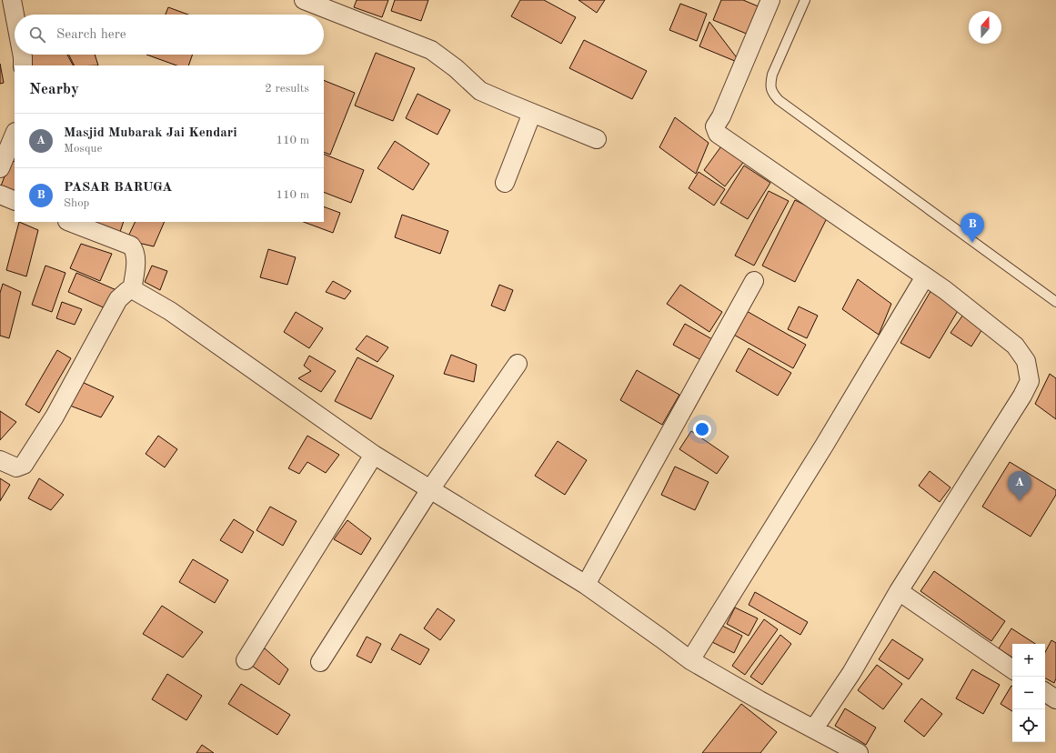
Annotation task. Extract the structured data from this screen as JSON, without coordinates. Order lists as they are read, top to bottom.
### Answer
{
  "north": "top",
  "page": {
    "search": "Search here",
    "heading": ["Nearby", "2 results"],
    "list": [
      {
        "mark": "A",
        "name": "Masjid Mubarak Jai Kendari",
        "note": "Mosque",
        "value": "110 m"
      },
      {
        "mark": "B",
        "name": "PASAR BARUGA",
        "note": "Shop",
        "value": "110 m"
      }
    ],
    "pins": ["B", "A"],
    "map_buttons": ["+", "−"]
  }
}
